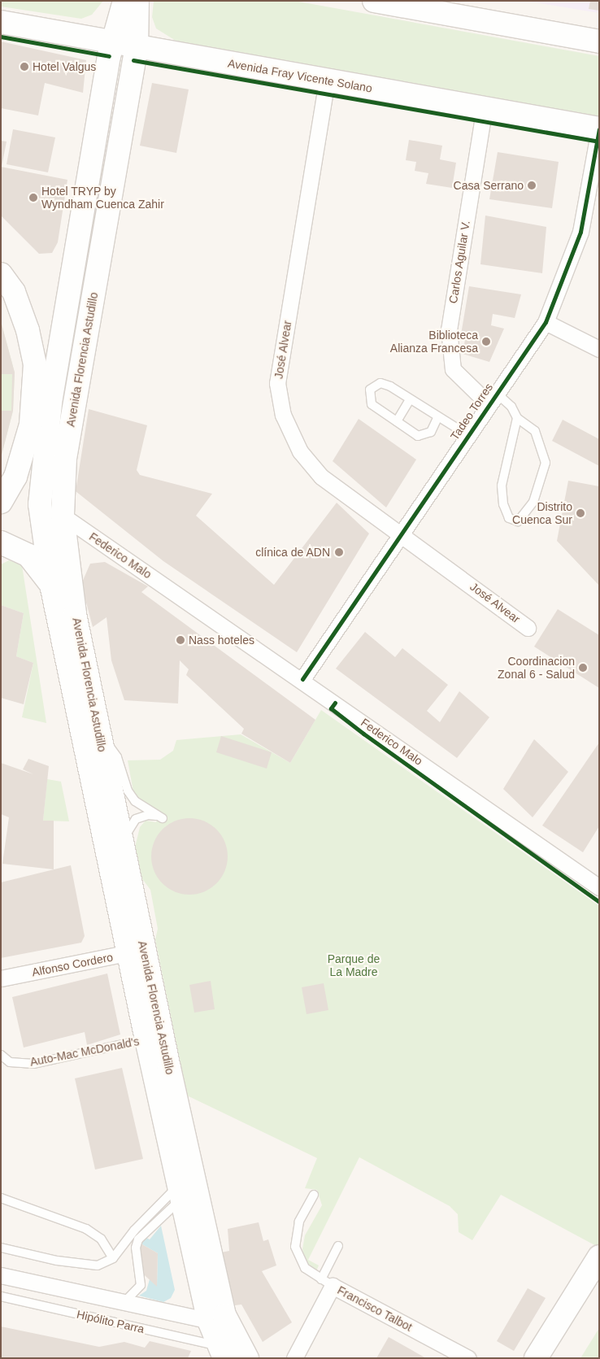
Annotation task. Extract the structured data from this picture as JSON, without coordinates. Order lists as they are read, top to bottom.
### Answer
{
  "streets": {
    "main road": ["Avenida Fray Vicente Solano", "Avenida Florencia Astudillo"],
    "street": [
      "Carlos Aguilar V.",
      "José Alvear",
      "Tadeo Torres",
      "Federico Malo",
      "Alfonso Cordero",
      "Francisco Talbot",
      "Hipólito Parra"
    ],
    "lane": ["Auto-Mac McDonald's"]
  },
  "crossings": [
    ["Avenida Fray Vicente Solano", "Carlos Aguilar V."],
    ["Avenida Fray Vicente Solano", "José Alvear"],
    ["Avenida Fray Vicente Solano", "Avenida Florencia Astudillo"],
    ["Avenida Fray Vicente Solano", "Tadeo Torres"],
    ["Carlos Aguilar V.", "Tadeo Torres"],
    ["José Alvear", "Tadeo Torres"],
    ["Avenida Florencia Astudillo", "Federico Malo"],
    ["Avenida Florencia Astudillo", "Alfonso Cordero"],
    ["Avenida Florencia Astudillo", "Auto-Mac McDonald's"],
    ["Avenida Florencia Astudillo", "Hipólito Parra"],
    ["Tadeo Torres", "Federico Malo"]
  ],
  "parks": ["Parque de La Madre"],
  "places": [
    "Hotel Valgus",
    "Casa Serrano",
    "Hotel TRYP by Wyndham Cuenca Zahir",
    "Biblioteca Alianza Francesa",
    "Distrito Cuenca Sur",
    "clínica de ADN",
    "Nass hoteles",
    "Coordinacion Zonal 6 - Salud"
  ]
}
